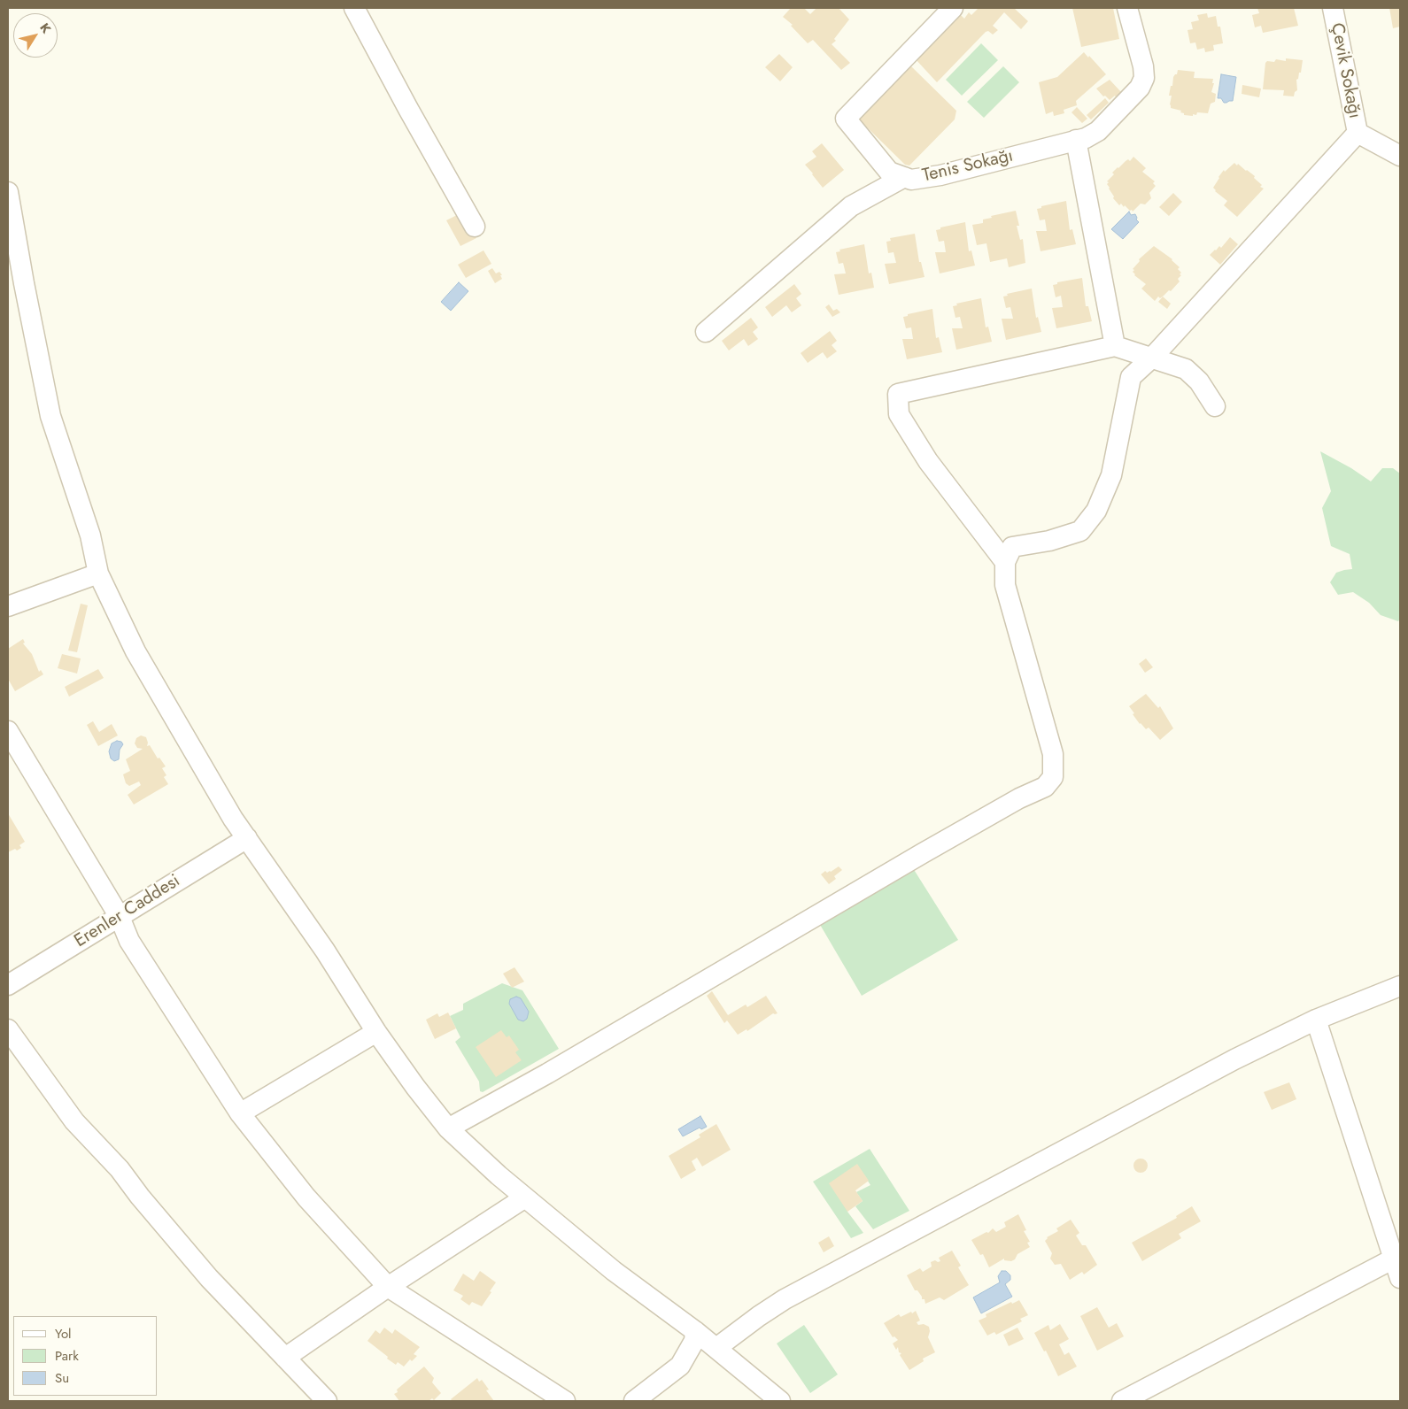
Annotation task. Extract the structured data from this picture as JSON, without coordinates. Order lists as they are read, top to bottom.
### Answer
{
  "streets": {
    "street": ["Çevik Sokağı", "Tenis Sokağı", "Erenler Caddesi"]
  },
  "legend": ["Yol", "Park", "Su"],
  "north": "top right"
}
